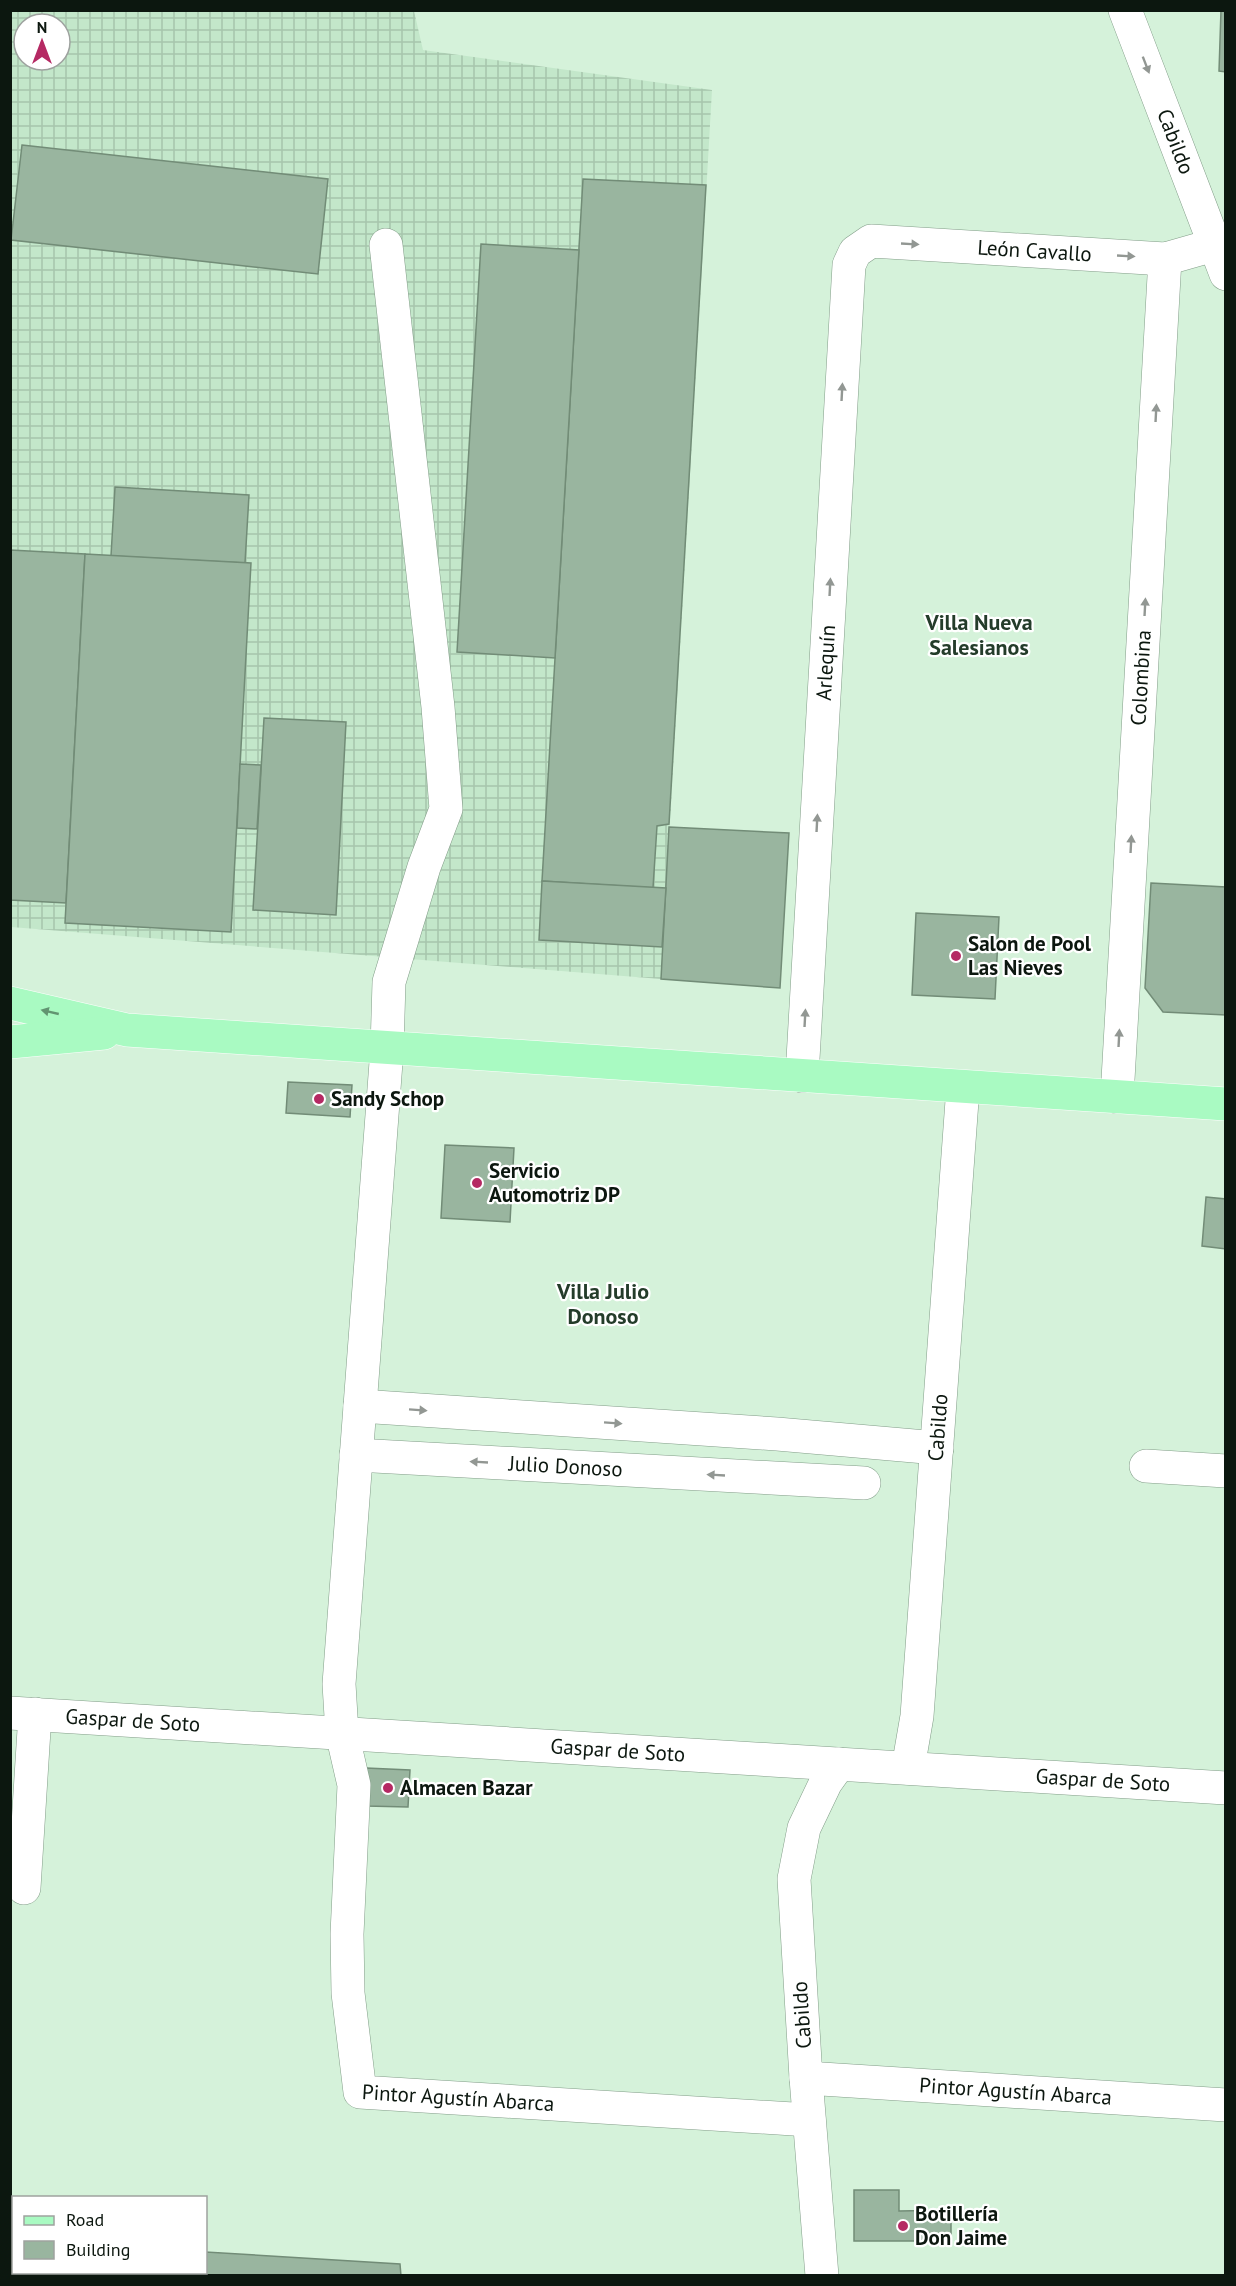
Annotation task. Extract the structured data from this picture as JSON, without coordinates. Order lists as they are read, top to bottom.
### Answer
{
  "streets": {
    "street": [
      "Cabildo",
      "León Cavallo",
      "Arlequín",
      "Colombina",
      "Julio Donoso",
      "Gaspar de Soto",
      "Pintor Agustín Abarca"
    ]
  },
  "crossings": [
    ["Cabildo", "León Cavallo"],
    ["Cabildo", "Gaspar de Soto"],
    ["Cabildo", "Pintor Agustín Abarca"],
    ["León Cavallo", "Arlequín"],
    ["León Cavallo", "Colombina"],
    ["Gaspar de Soto", "Pintor Agustín Abarca"]
  ],
  "one_way": ["León Cavallo", "Arlequín", "Colombina"],
  "districts": ["Villa Nueva Salesianos", "Villa Julio Donoso"],
  "places": [
    "Salon de Pool Las Nieves",
    "Sandy Schop",
    "Servicio Automotriz DP",
    "Almacen Bazar",
    "Botillería Don Jaime"
  ],
  "legend": ["Road", "Building"],
  "north": "top"
}
